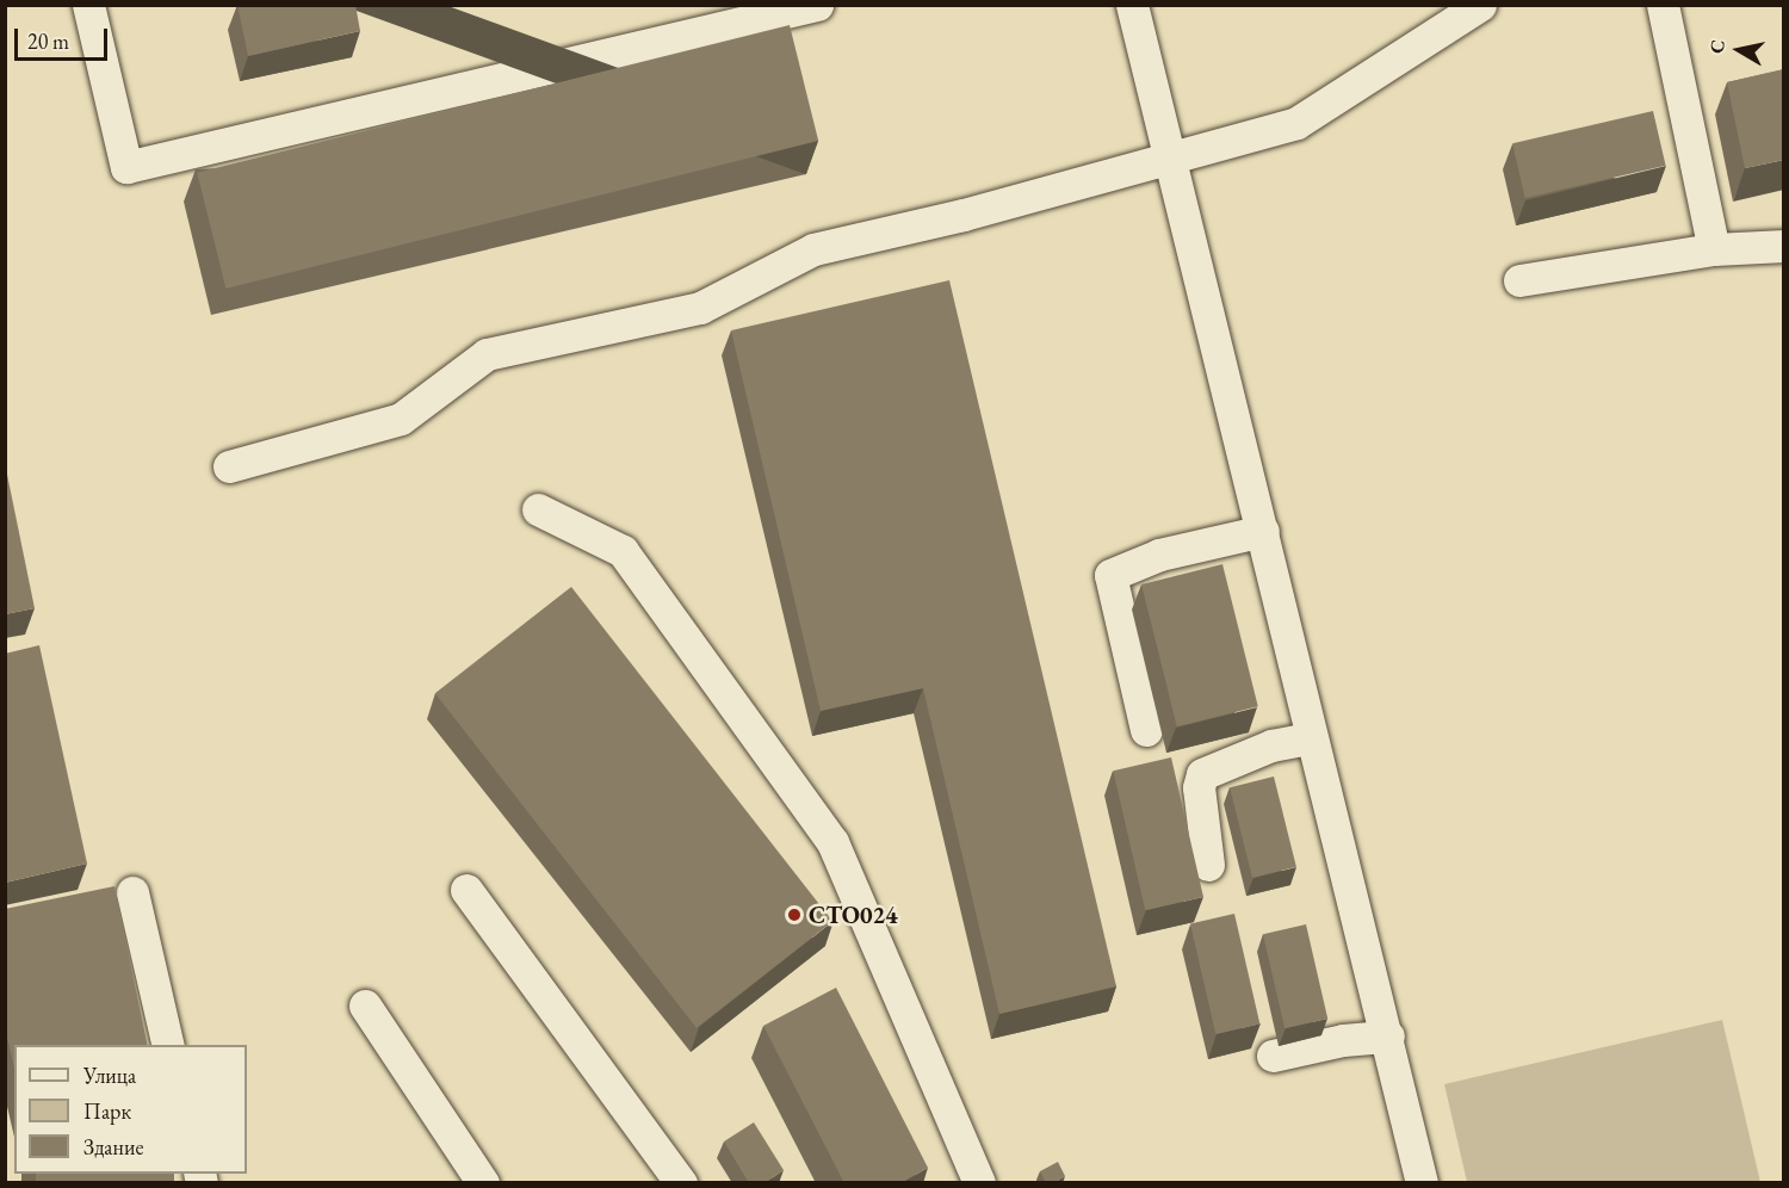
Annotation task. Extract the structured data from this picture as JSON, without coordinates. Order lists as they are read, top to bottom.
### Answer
{
  "places": ["СТО024"],
  "legend": ["Улица", "Парк", "Здание"],
  "scale_bar": "20 m",
  "north": "left"
}
